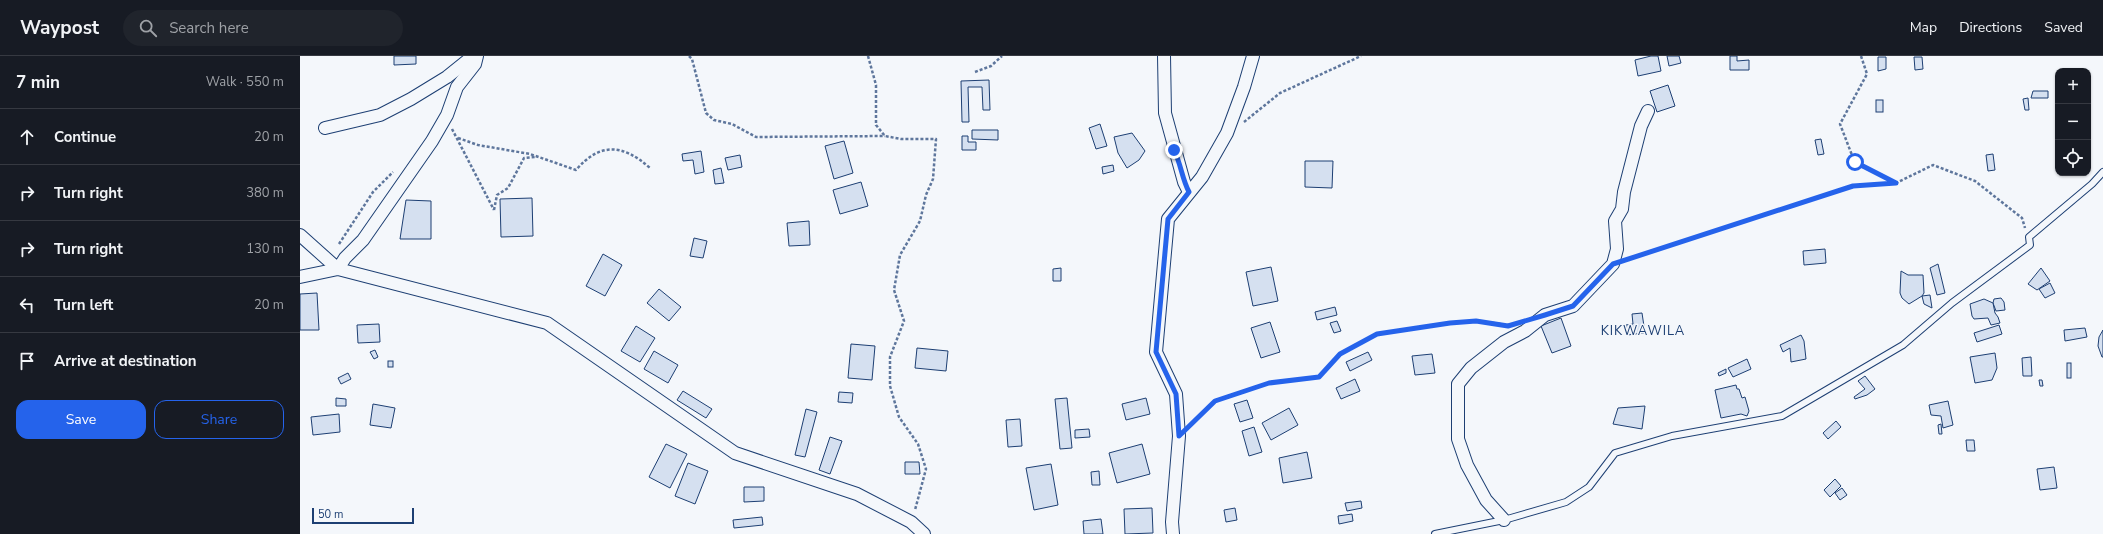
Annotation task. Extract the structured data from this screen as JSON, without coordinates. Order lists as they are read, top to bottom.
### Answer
{
  "districts": ["KIKWAWILA"],
  "scale_bar": "50 m",
  "page": {
    "header": "Waypost",
    "search": "Search here",
    "nav": ["Map", "Directions", "Saved"],
    "heading": ["7 min", "Walk · 550 m"],
    "map_buttons": ["+", "−"],
    "list": [
      ["Continue", "20 m"],
      ["Turn right", "380 m"],
      ["Turn right", "130 m"],
      ["Turn left", "20 m"],
      "Arrive at destination"
    ],
    "buttons": ["Save", "Share"],
    "scale": "50 m"
  }
}
